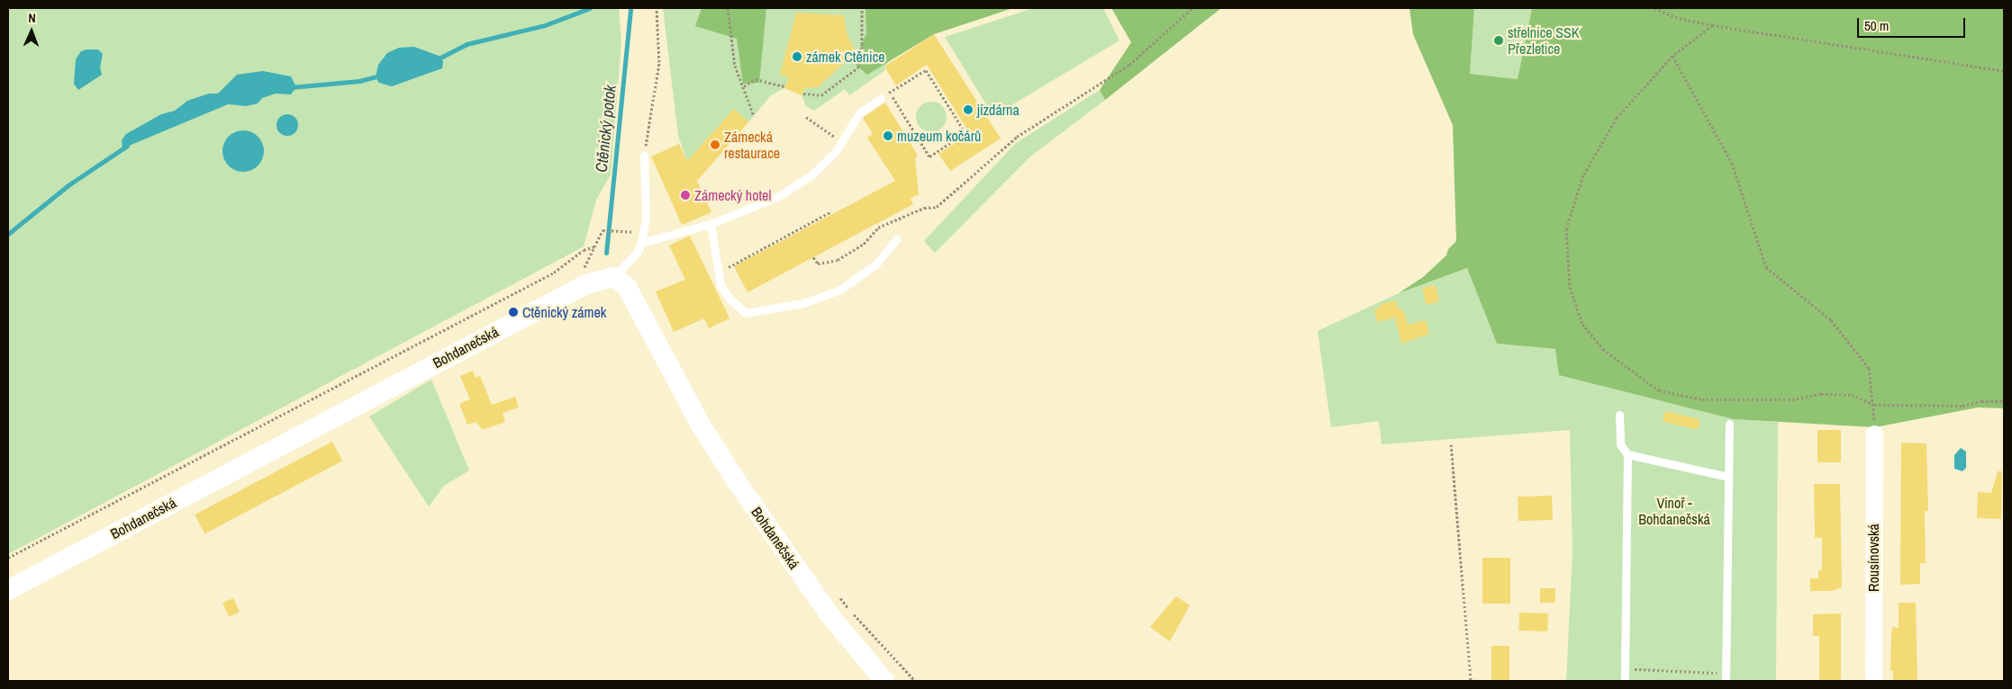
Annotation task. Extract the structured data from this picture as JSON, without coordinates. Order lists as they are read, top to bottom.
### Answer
{
  "streets": {
    "street": ["Bohdanečská", "Rousínovská"]
  },
  "water": ["Ctěnický potok"],
  "parks": ["Vinoř - Bohdanečská"],
  "places": [
    "střelnice SSK Přezletice",
    "zámek Ctěnice",
    "jízdárna",
    "muzeum kočárů",
    "Zámecká restaurace",
    "Zámecký hotel",
    "Ctěnický zámek"
  ],
  "scale_bar": "50 m",
  "north": "top"
}
